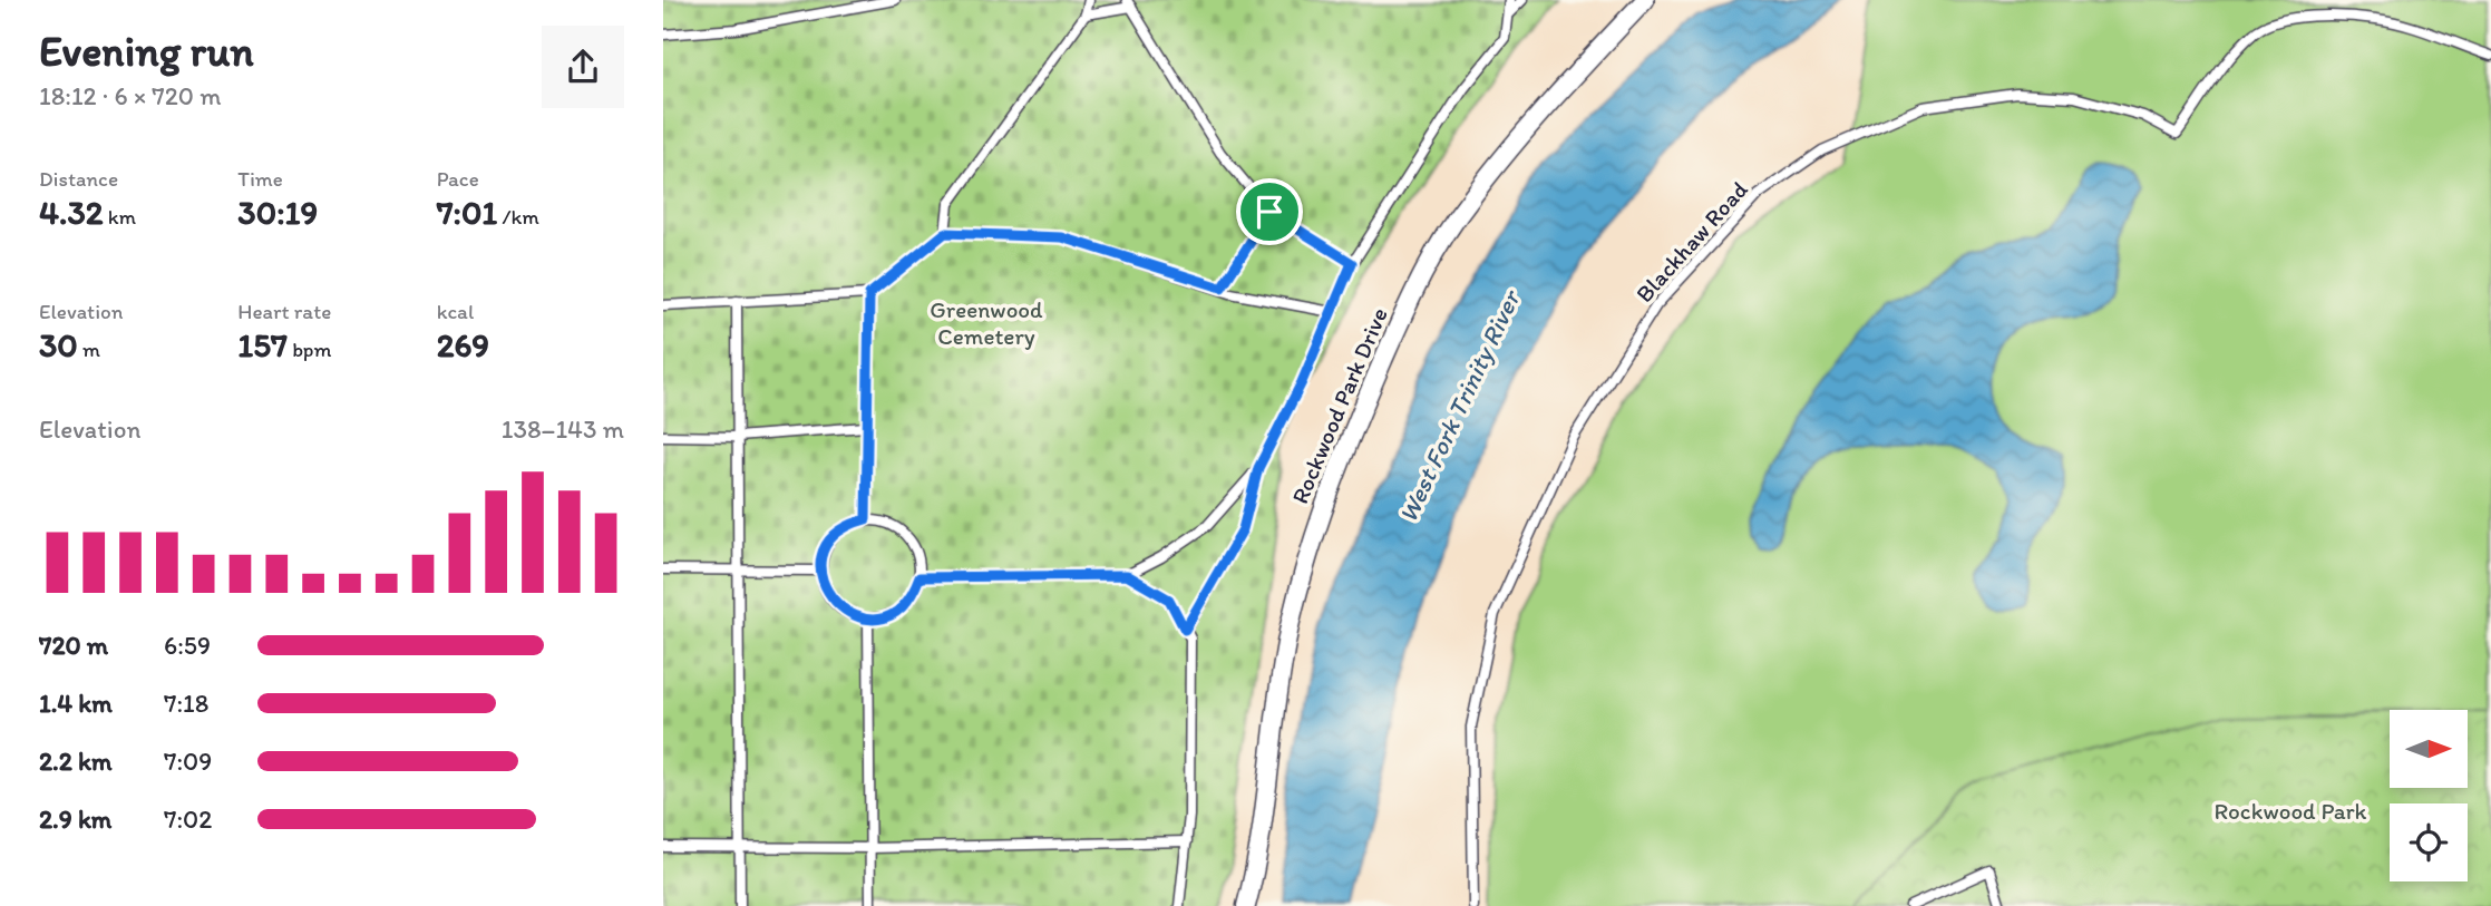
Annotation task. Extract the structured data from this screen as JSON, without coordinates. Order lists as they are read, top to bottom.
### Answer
{
  "streets": {
    "street": ["Rockwood Park Drive"],
    "lane": ["Blackhaw Road"]
  },
  "water": ["West Fork Trinity River"],
  "parks": ["Greenwood Cemetery", "Rockwood Park"],
  "north": "right",
  "page": {
    "heading": ["Evening run", "18:12 · 6 × 720 m"],
    "stats": [
      ["Distance", "4.32 km"],
      ["Time", "30:19"],
      ["Pace", "7:01 /km"],
      ["Elevation", "30 m"],
      ["Heart rate", "157 bpm"],
      ["kcal", "269"]
    ],
    "chart": ["Elevation", "138–143 m"],
    "list": [
      {
        "name": "720 m",
        "note": "6:59"
      },
      {
        "name": "1.4 km",
        "note": "7:18"
      },
      {
        "name": "2.2 km",
        "note": "7:09"
      },
      {
        "name": "2.9 km",
        "note": "7:02"
      }
    ]
  }
}
